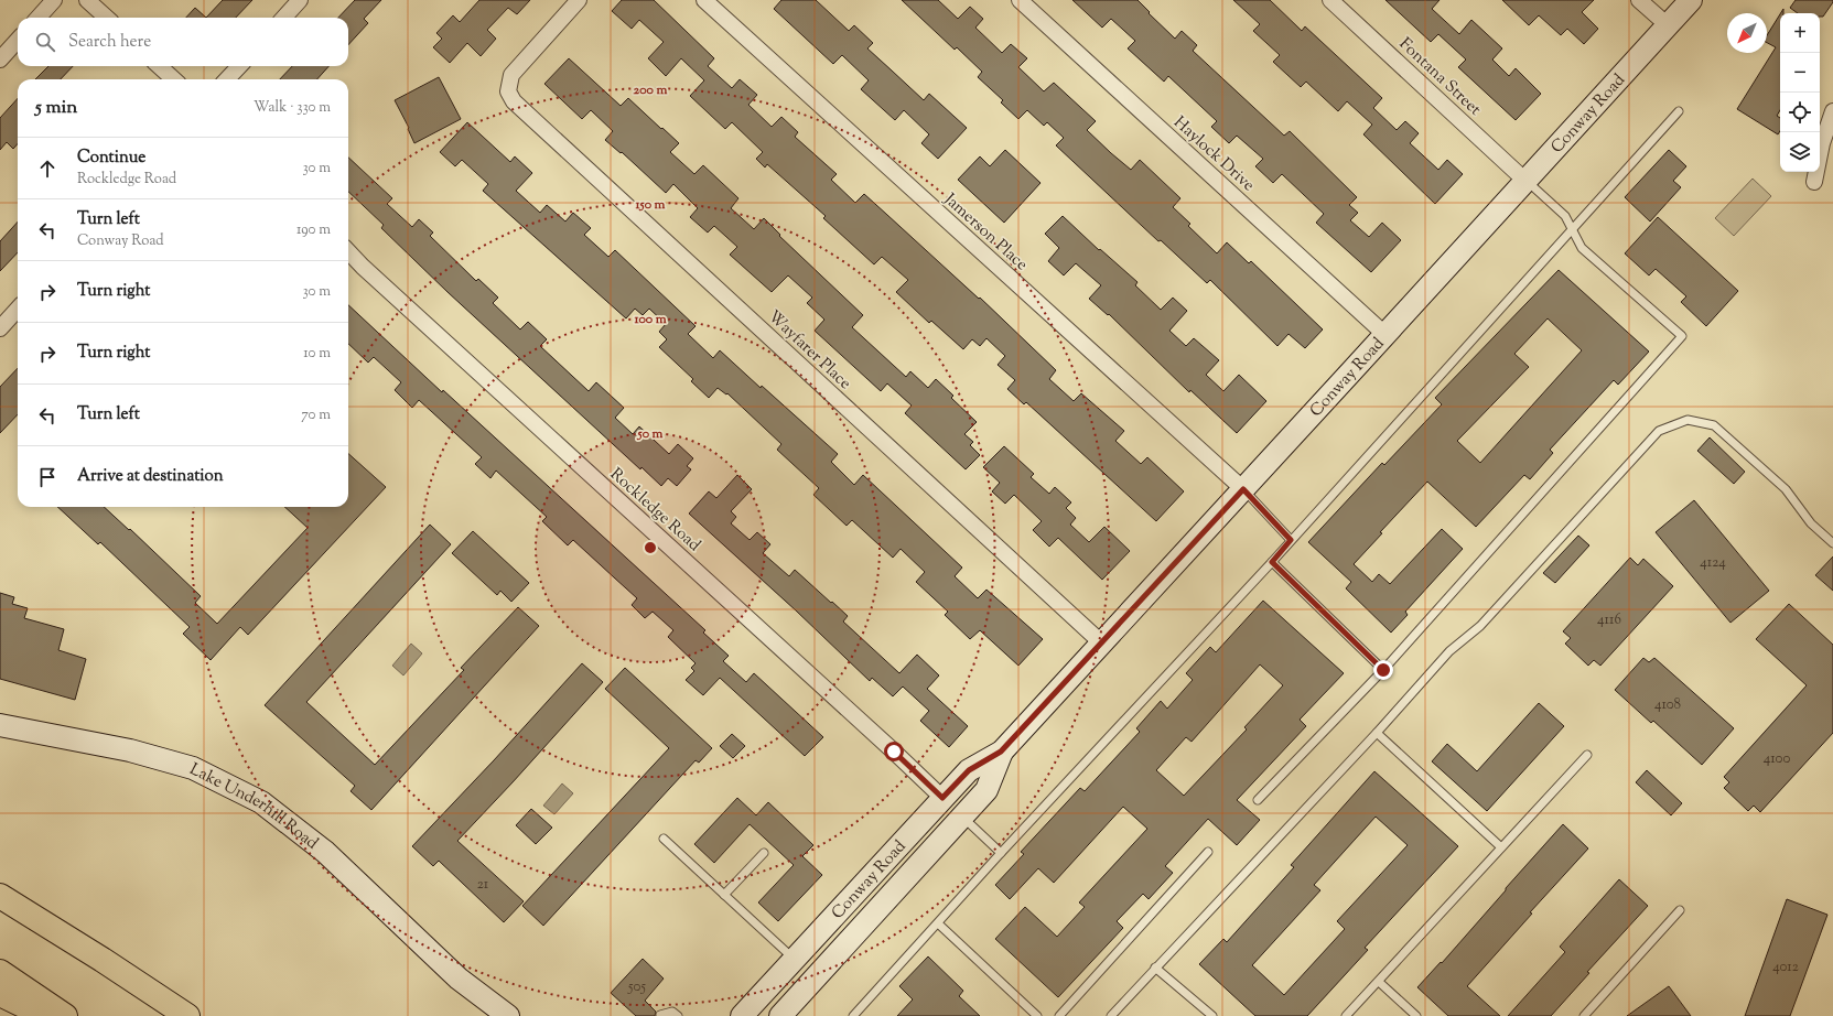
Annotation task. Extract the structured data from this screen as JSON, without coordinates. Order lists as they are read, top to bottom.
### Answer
{
  "streets": {
    "main road": ["Conway Road", "Lake Underhill Road"],
    "street": [
      "Fontana Street",
      "Haylock Drive",
      "Jamerson Place",
      "Wayfarer Place",
      "Rockledge Road"
    ]
  },
  "crossings": [
    ["Fontana Street", "Conway Road"],
    ["Conway Road", "Haylock Drive"],
    ["Conway Road", "Jamerson Place"],
    ["Conway Road", "Wayfarer Place"],
    ["Conway Road", "Rockledge Road"]
  ],
  "house_numbers": [
    "4124",
    "4116",
    "4108",
    "4100",
    "21",
    "4012",
    "505"
  ],
  "north": "bottom left",
  "page": {
    "map_buttons": ["+", "−"],
    "search": "Search here",
    "heading": ["5 min", "Walk · 330 m"],
    "list": [
      ["Continue", "Rockledge Road", "30 m"],
      ["Turn left", "Conway Road", "190 m"],
      ["Turn right", "30 m"],
      ["Turn right", "10 m"],
      ["Turn left", "70 m"],
      "Arrive at destination"
    ]
  },
  "rings": [
    "200 m",
    "150 m",
    "100 m",
    "50 m"
  ]
}
